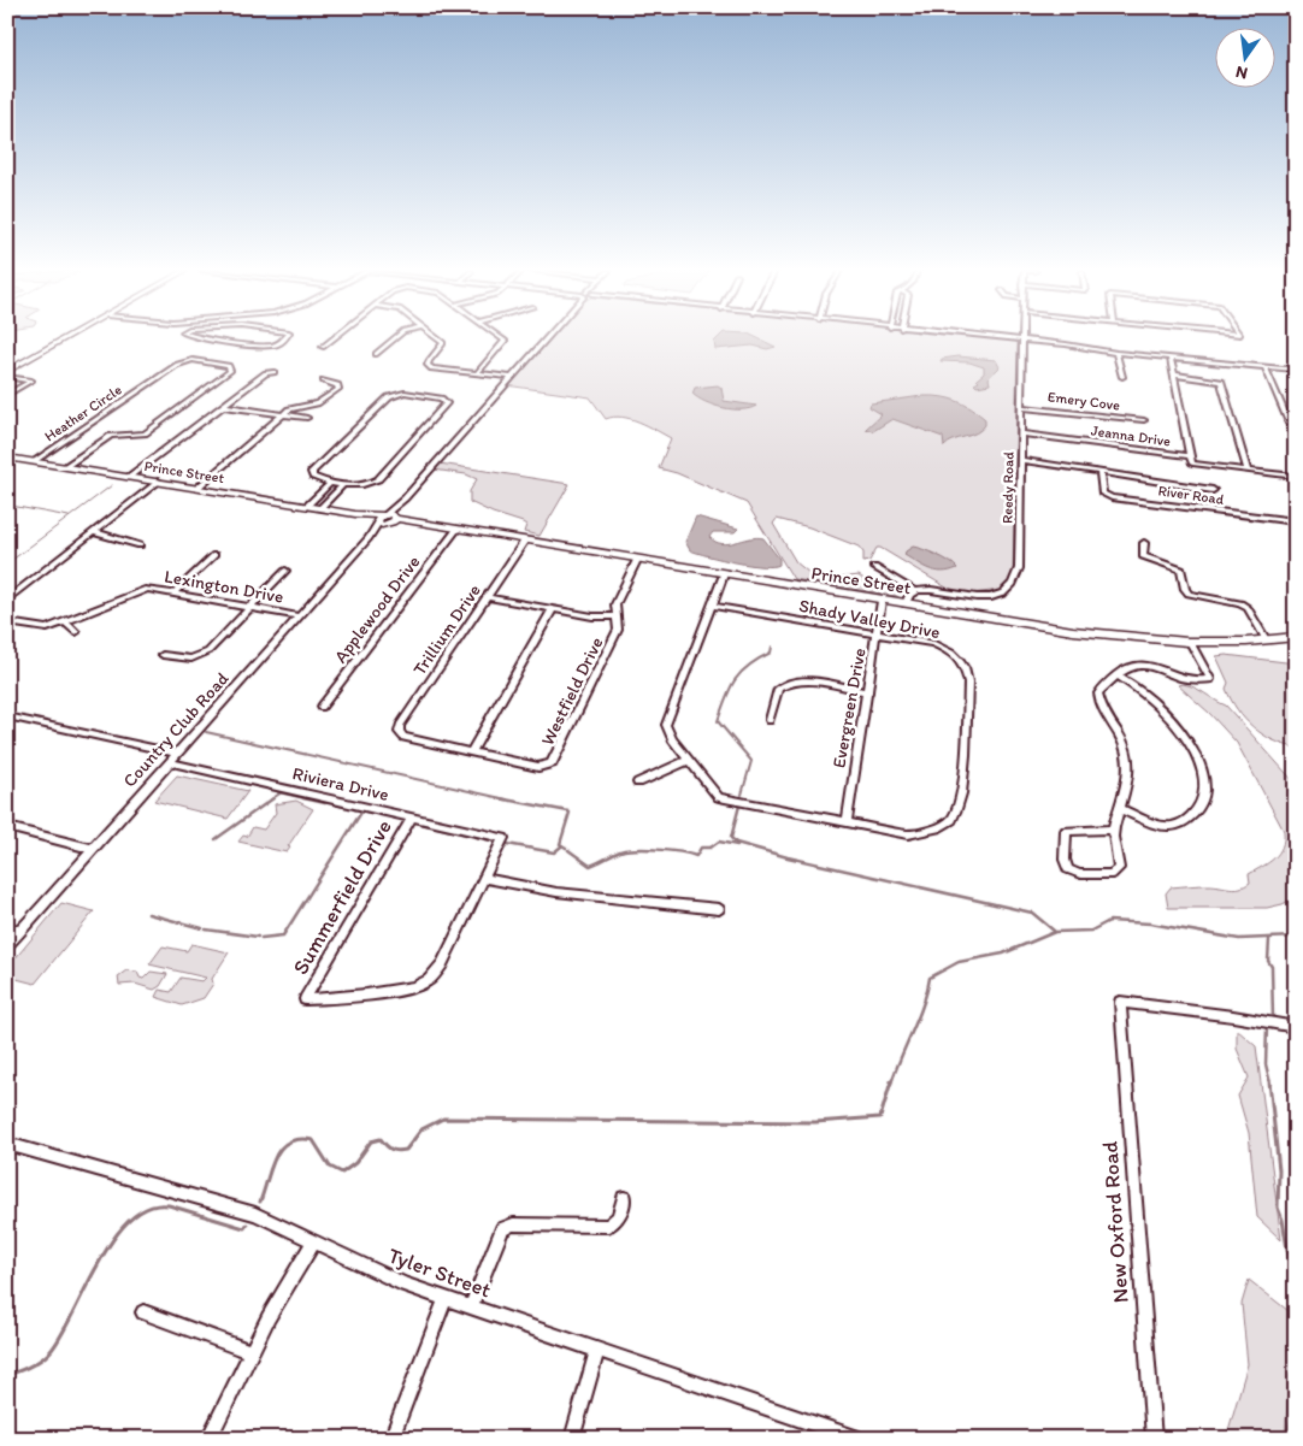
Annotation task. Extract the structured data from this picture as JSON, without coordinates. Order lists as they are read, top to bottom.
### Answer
{
  "streets": {
    "main road": ["Prince Street"],
    "street": [
      "Emery Cove",
      "Heather Circle",
      "Jeanna Drive",
      "Reedy Road",
      "River Road",
      "Lexington Drive",
      "Applewood Drive",
      "Shady Valley Drive",
      "Trillium Drive",
      "Westfield Drive",
      "Evergreen Drive",
      "Country Club Road",
      "Riviera Drive",
      "Summerfield Drive",
      "New Oxford Road",
      "Tyler Street"
    ]
  },
  "crossings": [
    ["Emery Cove", "Reedy Road"],
    ["Heather Circle", "Prince Street"],
    ["Jeanna Drive", "Reedy Road"],
    ["Prince Street", "Applewood Drive"],
    ["Prince Street", "Trillium Drive"],
    ["Prince Street", "Westfield Drive"],
    ["Prince Street", "Evergreen Drive"],
    ["Prince Street", "Country Club Road"],
    ["Reedy Road", "River Road"],
    ["Lexington Drive", "Country Club Road"],
    ["Shady Valley Drive", "Evergreen Drive"],
    ["Trillium Drive", "Westfield Drive"],
    ["Country Club Road", "Riviera Drive"],
    ["Riviera Drive", "Summerfield Drive"]
  ],
  "north": "bottom"
}
